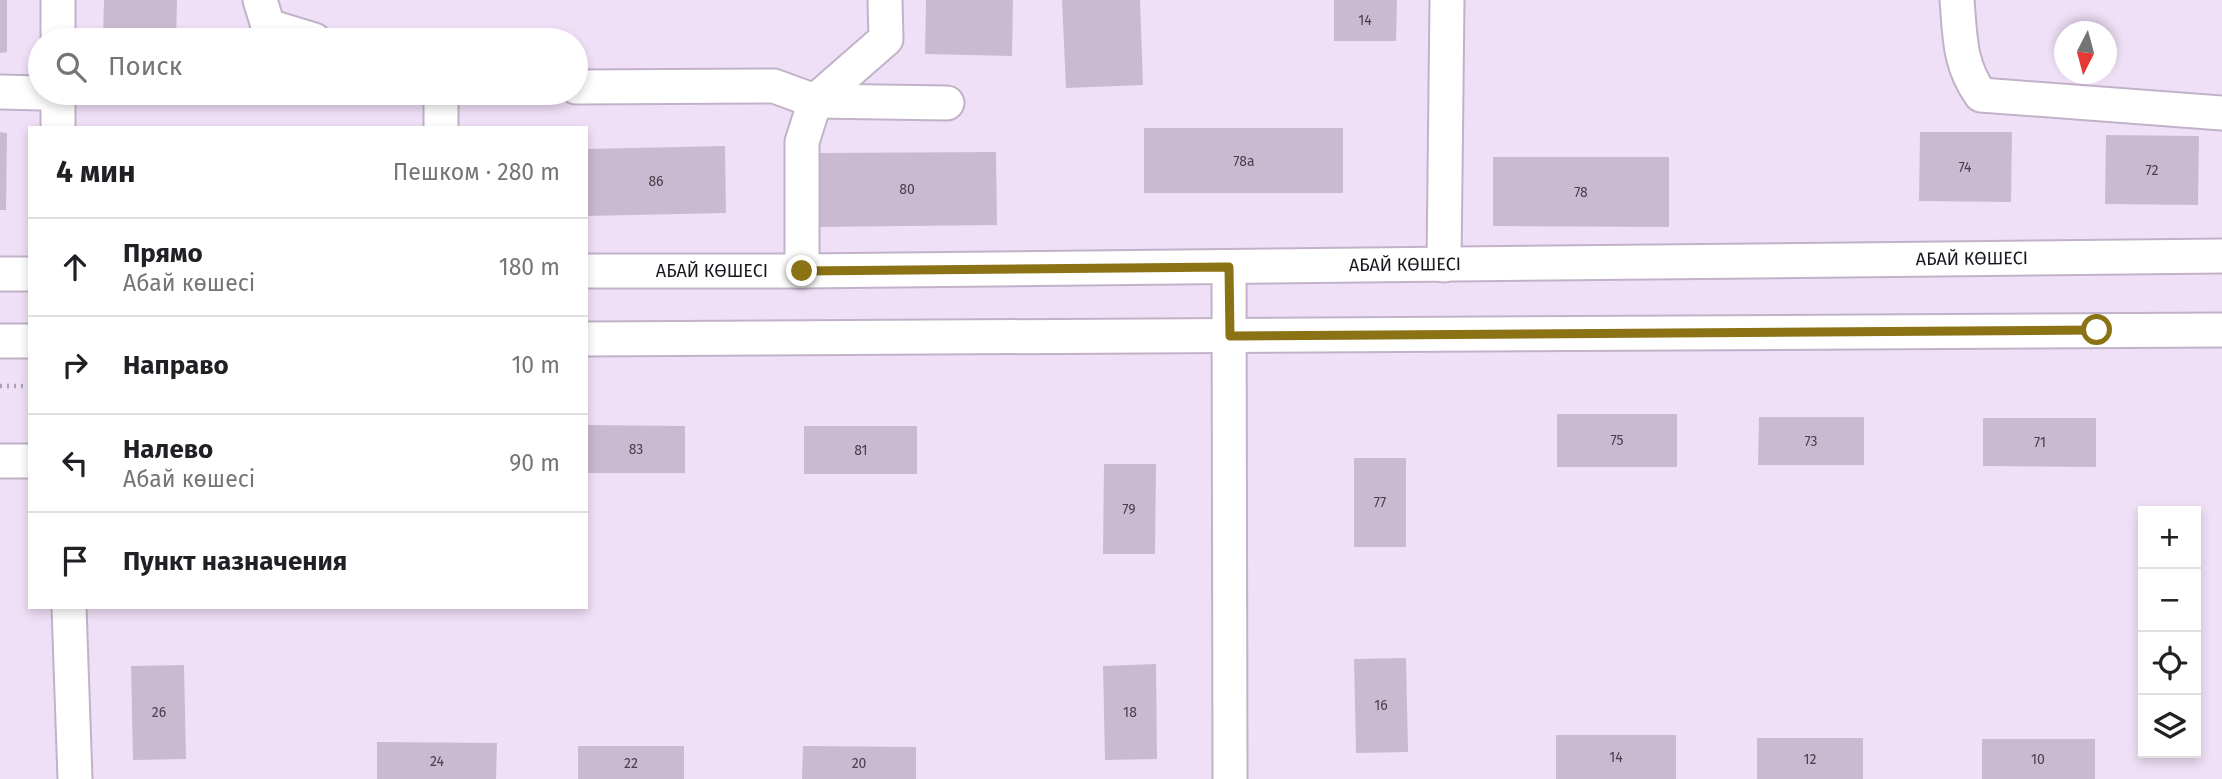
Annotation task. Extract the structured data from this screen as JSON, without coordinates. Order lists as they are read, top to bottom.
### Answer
{
  "streets": {
    "street": ["АБАЙ КӨШЕСІ"]
  },
  "house_numbers": [
    "14",
    "78а",
    "74",
    "72",
    "86",
    "80",
    "78",
    "75",
    "73",
    "71",
    "83",
    "81",
    "77",
    "79",
    "16",
    "26",
    "18",
    "14",
    "12",
    "10",
    "24",
    "22",
    "20"
  ],
  "north": "bottom",
  "page": {
    "search": "Поиск",
    "heading": ["4 мин", "Пешком · 280 m"],
    "list": [
      ["Прямо", "Абай көшесі", "180 m"],
      ["Направо", "10 m"],
      ["Налево", "Абай көшесі", "90 m"],
      "Пункт назначения"
    ],
    "map_buttons": ["+", "−"]
  }
}
